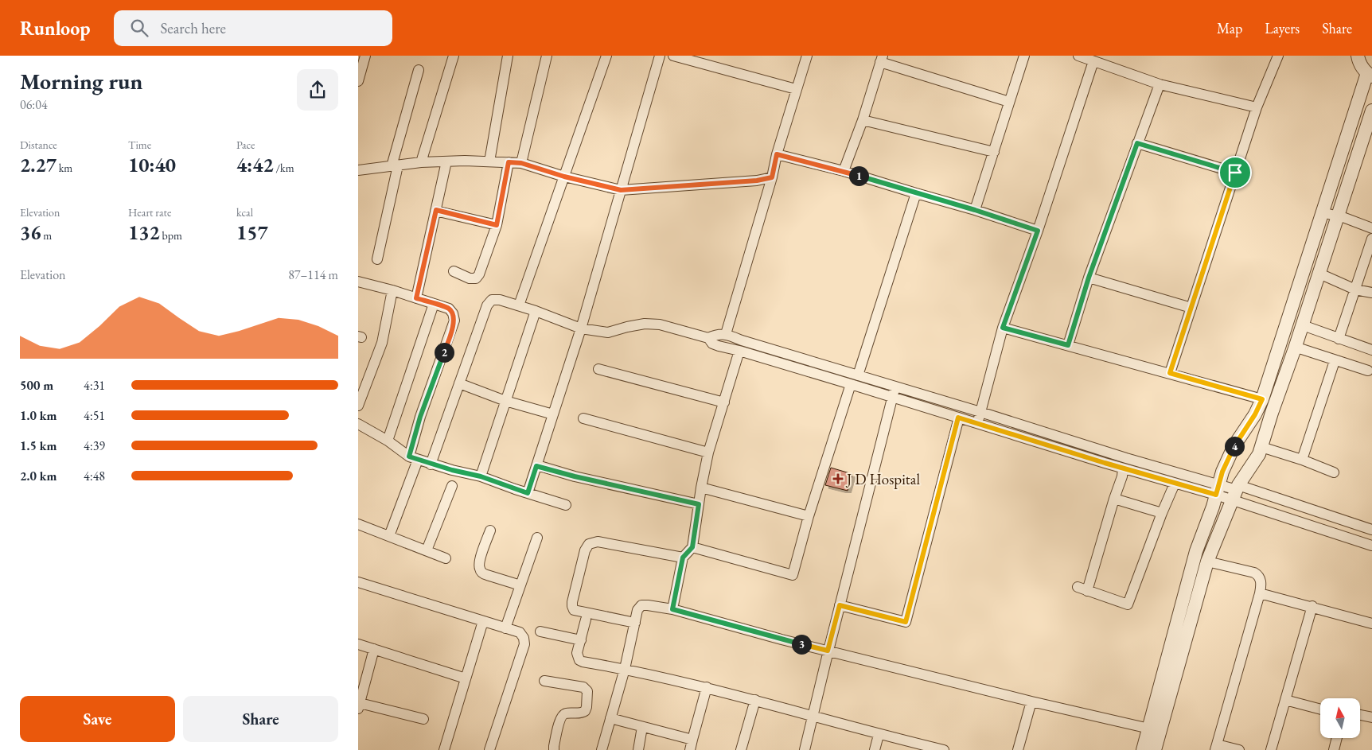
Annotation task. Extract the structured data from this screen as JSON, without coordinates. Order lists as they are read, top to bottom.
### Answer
{
  "places": {
    "health": ["J D Hospital"]
  },
  "north": "top",
  "page": {
    "header": "Runloop",
    "search": "Search here",
    "nav": ["Map", "Layers", "Share"],
    "heading": ["Morning run", "06:04"],
    "stats": [
      ["Distance", "2.27 km"],
      ["Time", "10:40"],
      ["Pace", "4:42 /km"],
      ["Elevation", "36 m"],
      ["Heart rate", "132 bpm"],
      ["kcal", "157"]
    ],
    "pins": [
      "1",
      "2",
      "4",
      "3"
    ],
    "chart": ["Elevation", "87–114 m"],
    "list": [
      {
        "name": "500 m",
        "note": "4:31"
      },
      {
        "name": "1.0 km",
        "note": "4:51"
      },
      {
        "name": "1.5 km",
        "note": "4:39"
      },
      {
        "name": "2.0 km",
        "note": "4:48"
      }
    ],
    "buttons": ["Save", "Share"]
  }
}
